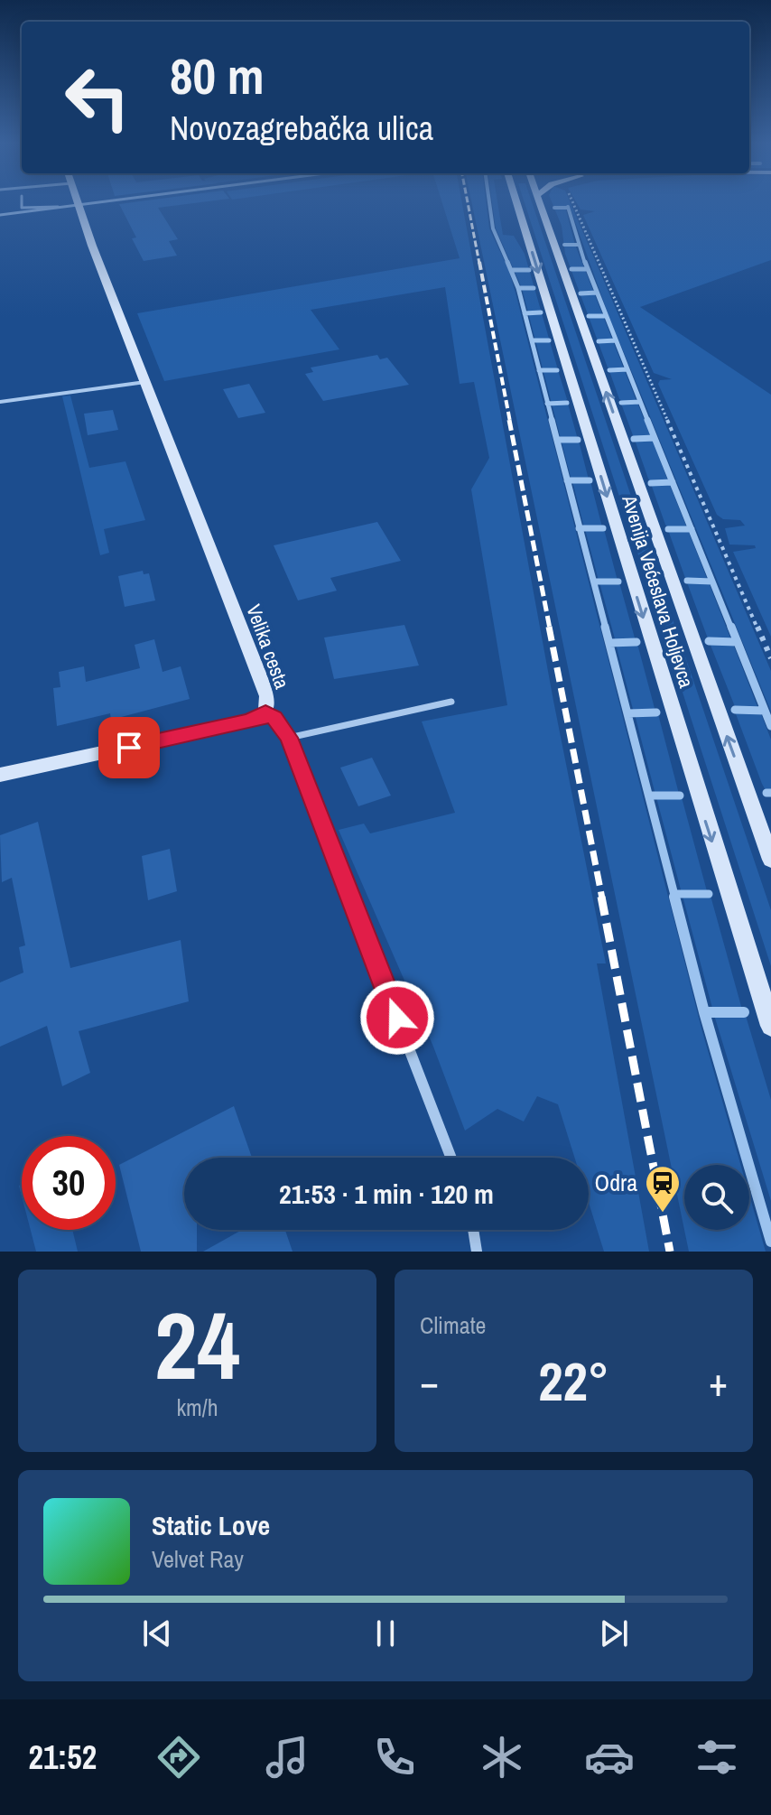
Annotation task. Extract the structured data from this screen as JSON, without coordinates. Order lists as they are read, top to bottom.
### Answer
{
  "streets": {
    "main road": ["Avenija Većeslava Holjevca", "Velika cesta"]
  },
  "places": {
    "station": ["Odra"]
  },
  "page": {
    "turn": ["80 m", "Novozagrebačka ulica"],
    "limit": "30",
    "trip": "21:53 · 1 min · 120 m",
    "tile": [
      ["24", "km/h"],
      "Climate"
    ],
    "heat": ["−", "22°", "+"],
    "song": ["Static Love", "Velvet Ray"],
    "tabs": "21:52"
  }
}
